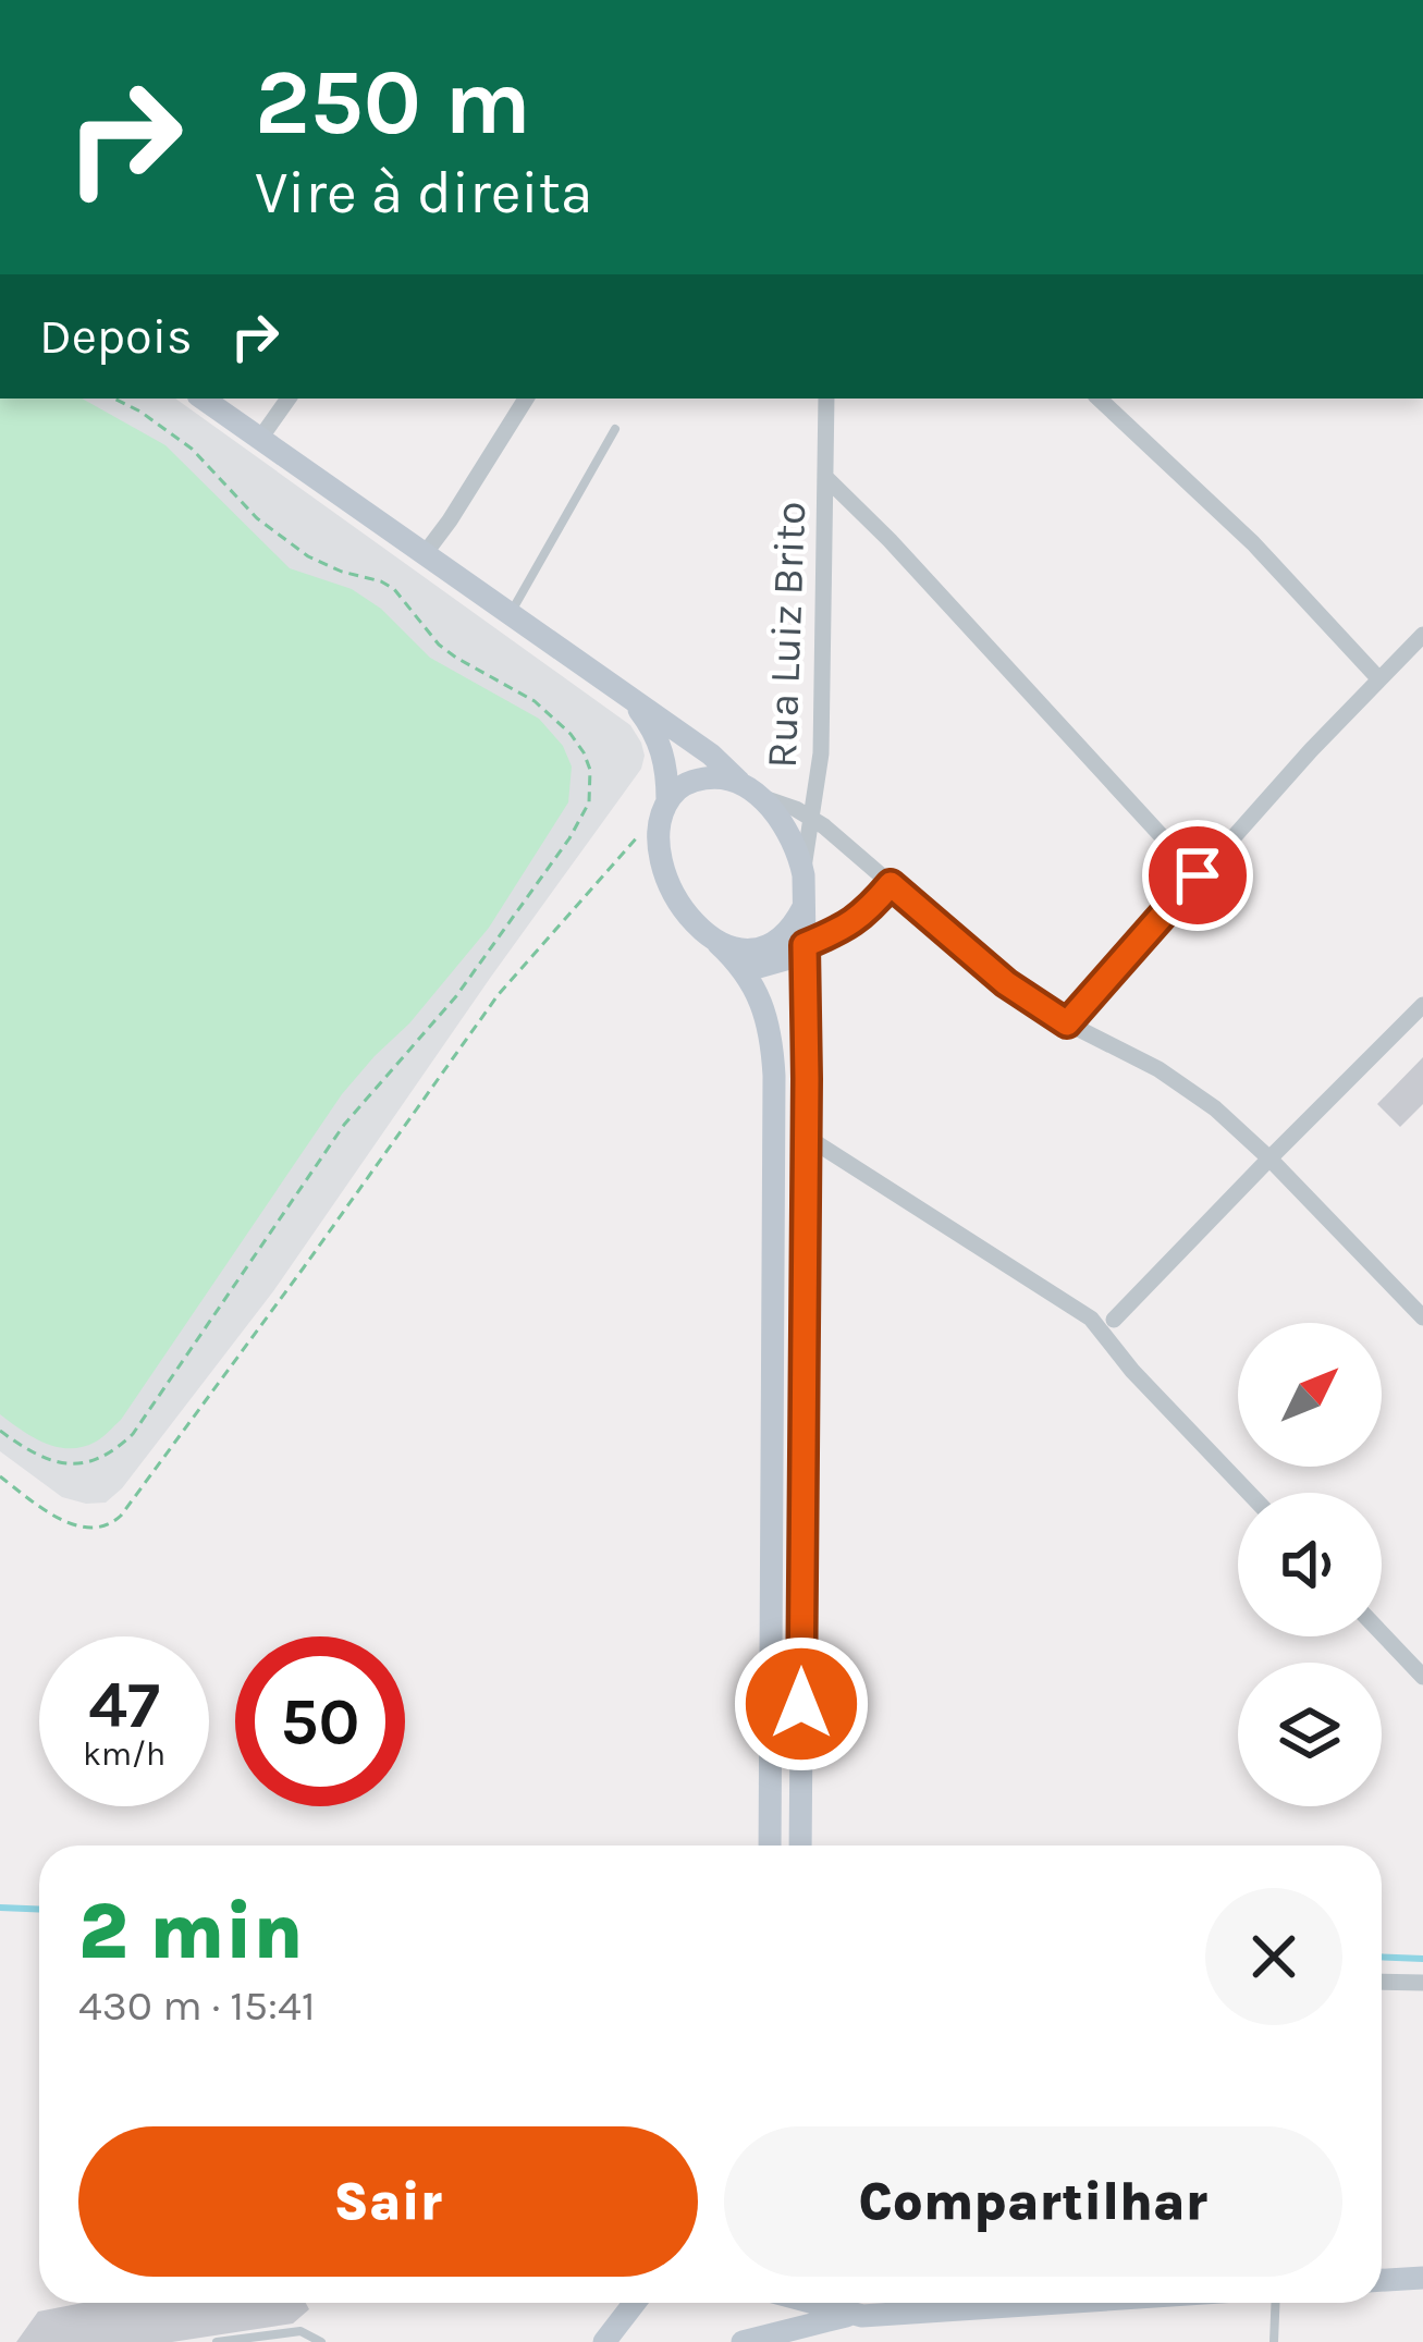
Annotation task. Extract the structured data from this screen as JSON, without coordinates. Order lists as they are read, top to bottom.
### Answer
{
  "streets": {
    "street": ["Rua Luiz Brito"]
  },
  "north": "top right",
  "page": {
    "turn": ["250 m", "Vire à direita"],
    "then": "Depois",
    "speed": "47 km/h",
    "limit": "50",
    "heading": ["2 min", "430 m · 15:41"],
    "buttons": ["Sair", "Compartilhar"]
  }
}
